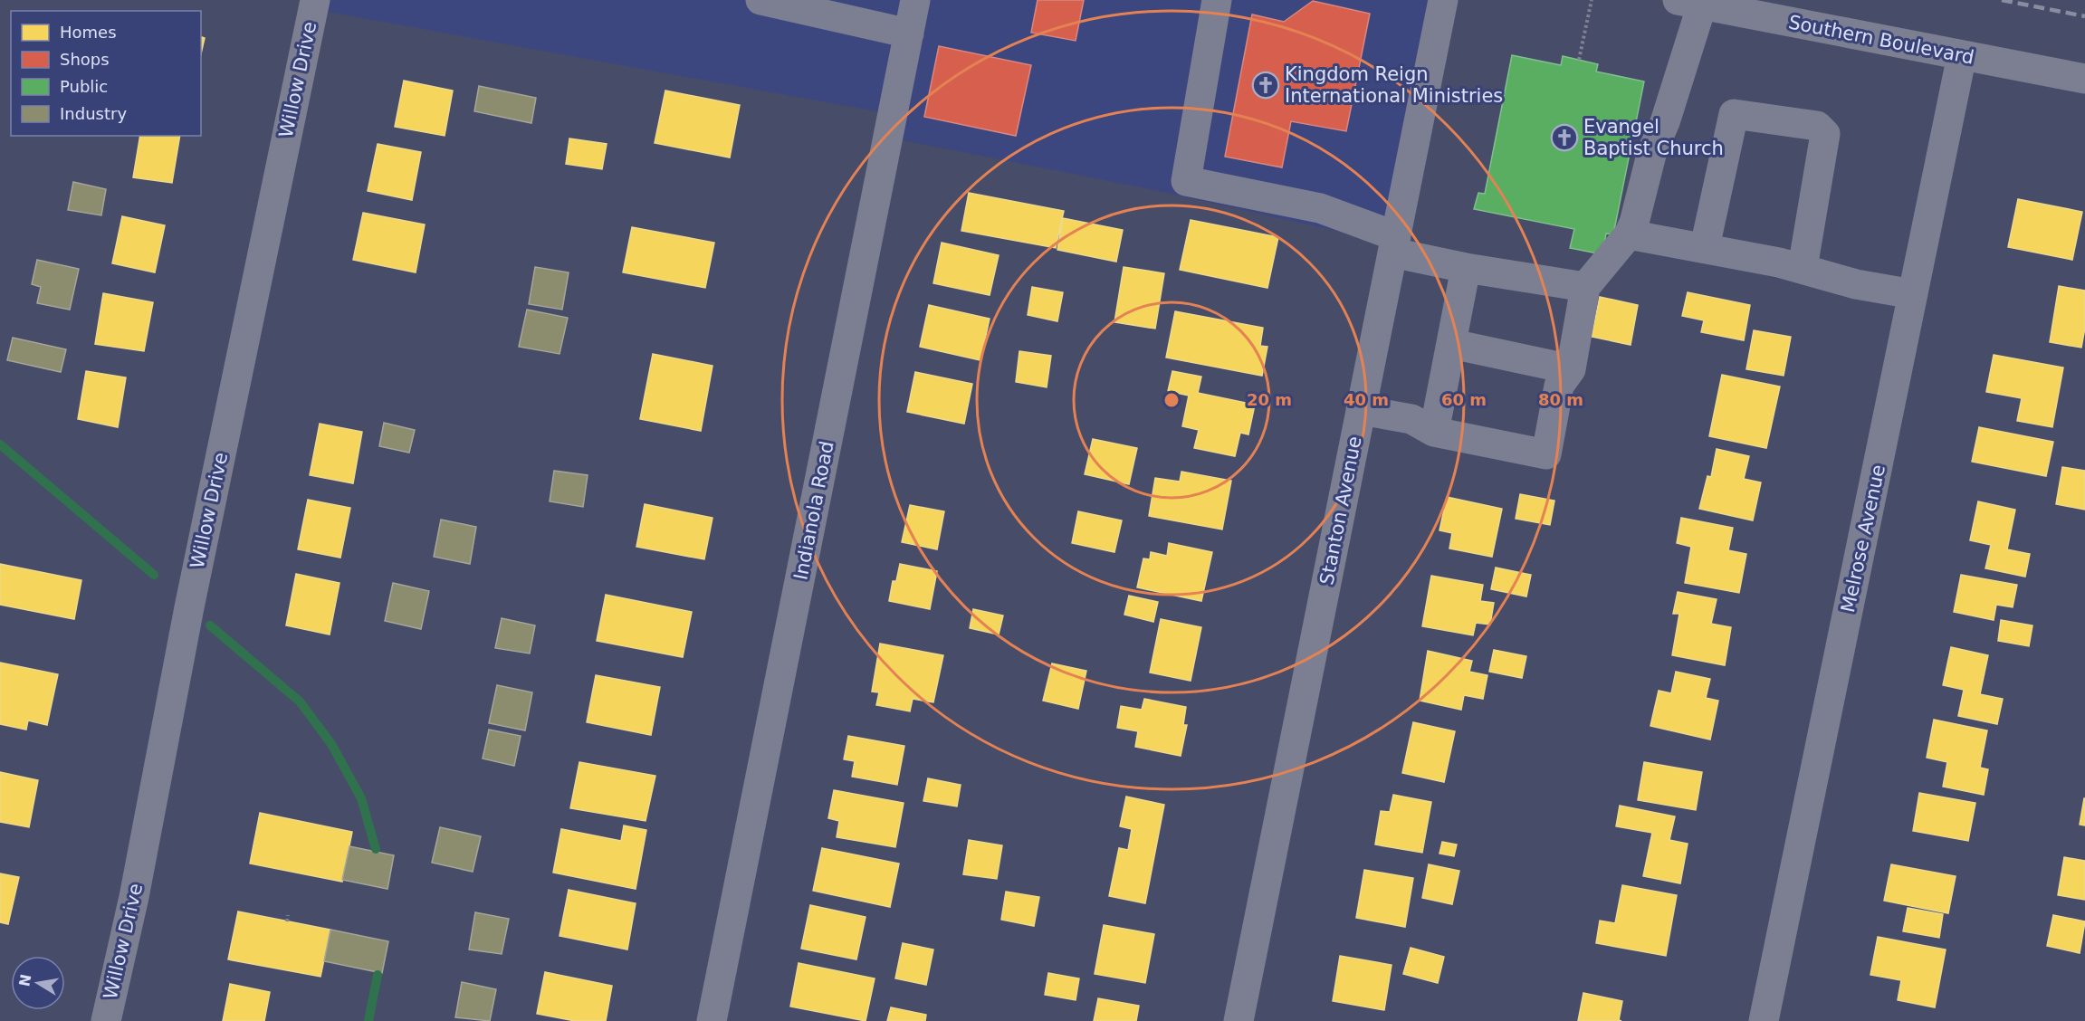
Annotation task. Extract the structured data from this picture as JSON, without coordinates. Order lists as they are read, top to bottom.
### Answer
{
  "streets": {
    "street": [
      "Southern Boulevard",
      "Willow Drive",
      "Indianola Road",
      "Stanton Avenue",
      "Melrose Avenue"
    ]
  },
  "crossings": [
    ["Southern Boulevard", "Melrose Avenue"]
  ],
  "places": {
    "church": ["Kingdom Reign International Ministries", "Evangel Baptist Church"]
  },
  "legend": [
    "Homes",
    "Shops",
    "Public",
    "Industry"
  ],
  "north": "left",
  "rings": [
    "20 m",
    "40 m",
    "60 m",
    "80 m"
  ]
}
